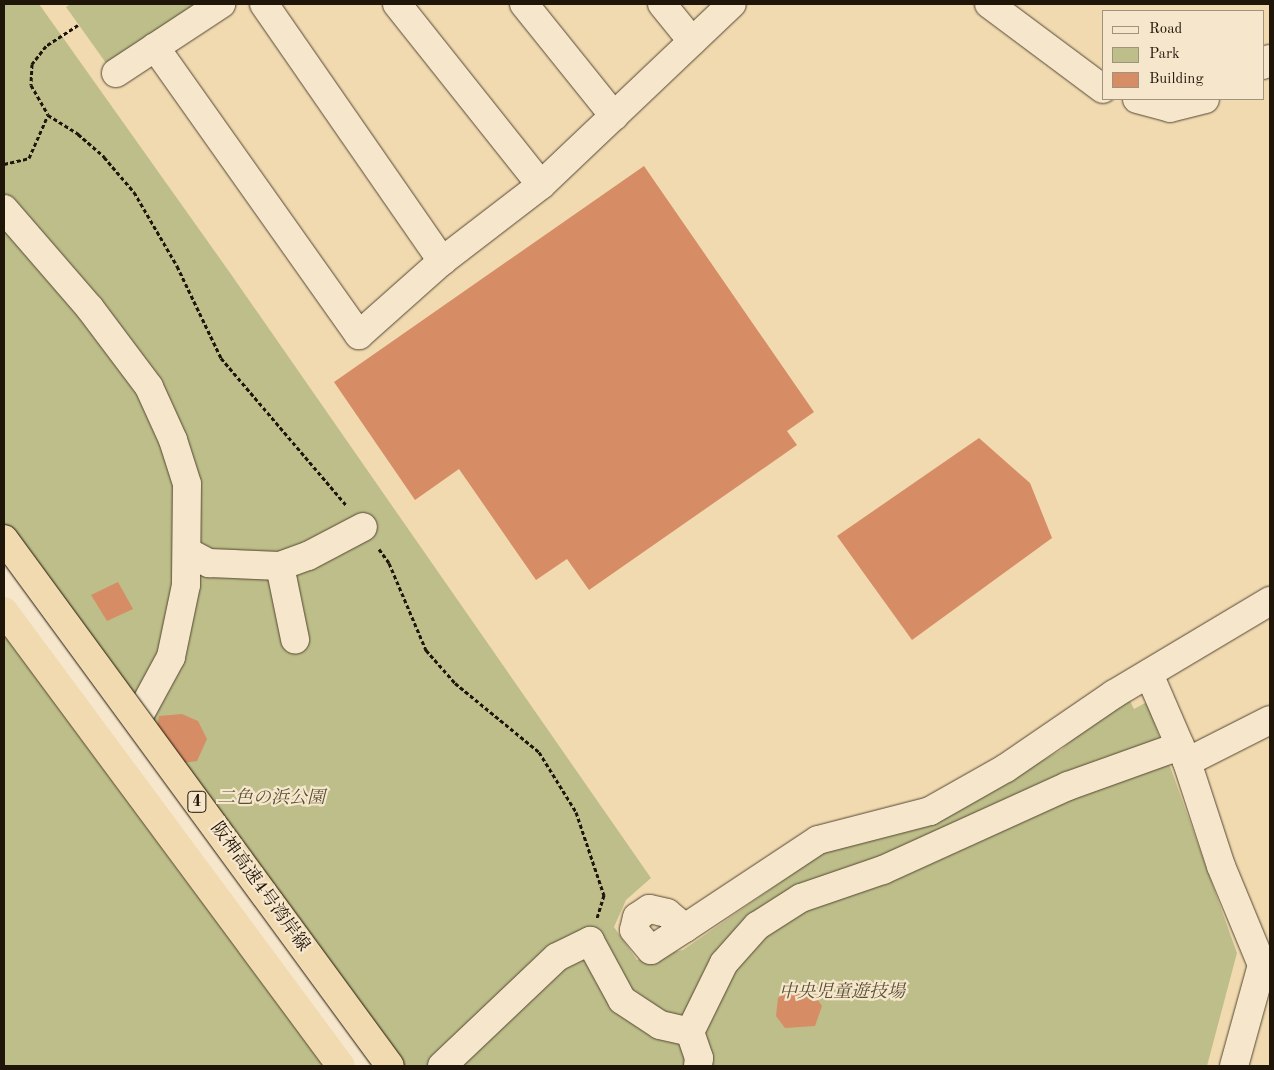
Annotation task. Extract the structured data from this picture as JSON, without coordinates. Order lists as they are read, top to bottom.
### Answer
{
  "streets": {
    "highway": ["4", "阪神高速4号湾岸線"]
  },
  "parks": ["二色の浜公園", "中央児童遊技場"],
  "legend": ["Road", "Park", "Building"]
}
